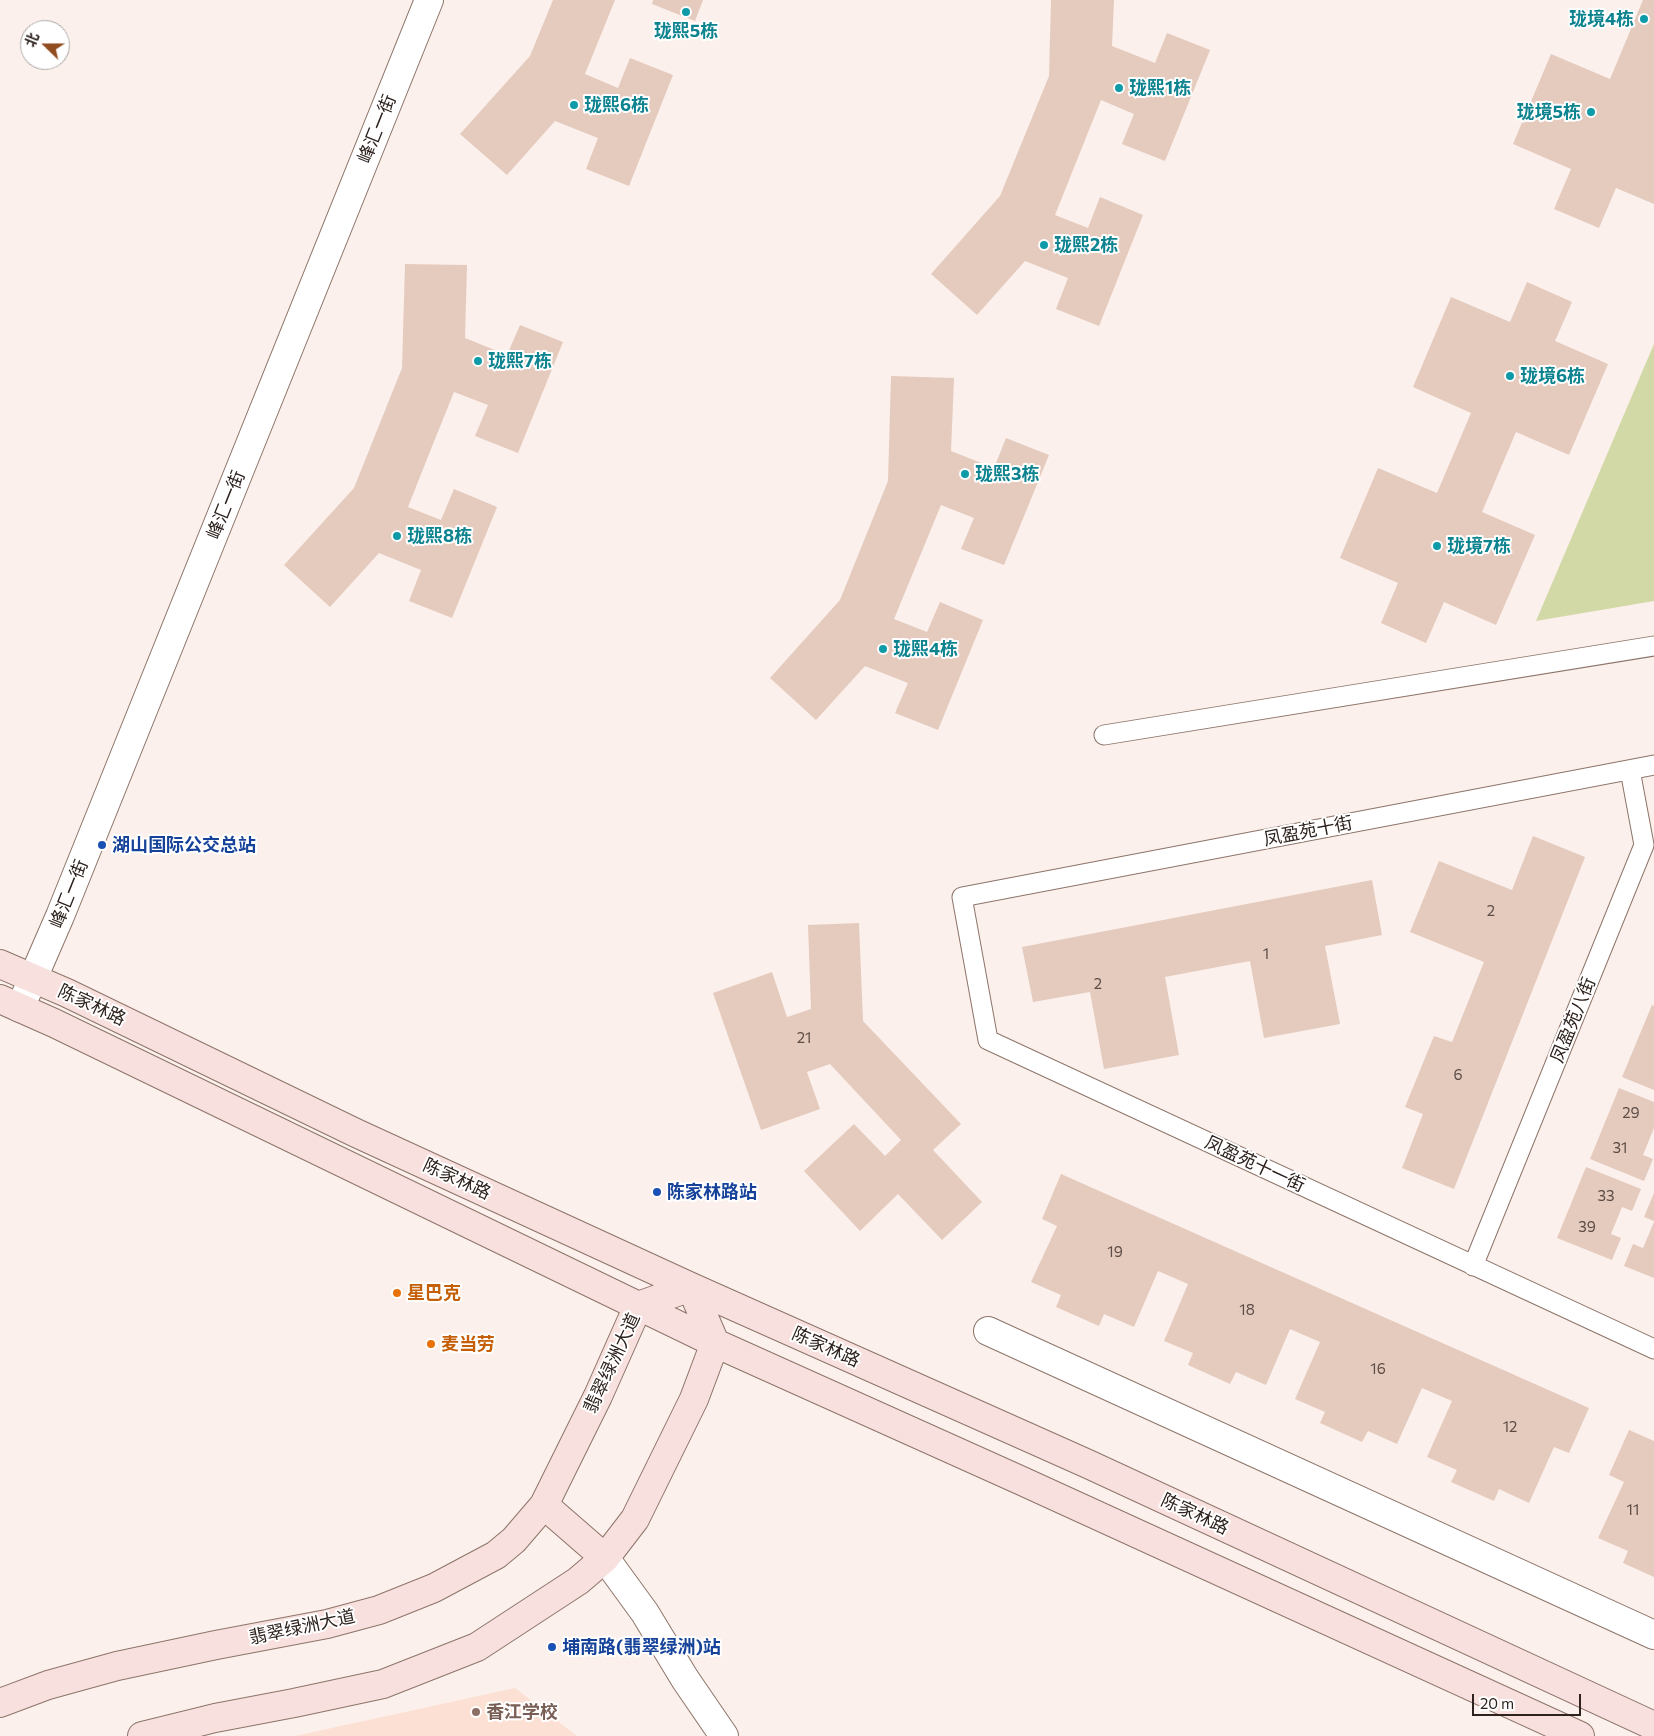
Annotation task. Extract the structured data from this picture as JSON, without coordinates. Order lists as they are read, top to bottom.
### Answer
{
  "streets": {
    "main road": ["陈家林路", "翡翠绿洲大道"],
    "street": ["峰汇一街"],
    "lane": ["凤盈苑十街", "凤盈苑八街", "凤盈苑十一街"]
  },
  "crossings": [
    ["峰汇一街", "陈家林路"],
    ["凤盈苑十街", "凤盈苑八街"],
    ["凤盈苑十街", "凤盈苑十一街"],
    ["陈家林路", "翡翠绿洲大道"],
    ["凤盈苑八街", "凤盈苑十一街"]
  ],
  "places": [
    "珑熙5栋",
    "珑境4栋",
    "珑熙1栋",
    "珑熙6栋",
    "珑境5栋",
    "珑熙2栋",
    "珑熙7栋",
    "珑境6栋",
    "珑熙3栋",
    "珑熙8栋",
    "珑境7栋",
    "珑熙4栋",
    "湖山国际公交总站",
    "陈家林路站",
    "星巴克",
    "麦当劳",
    "埔南路(翡翠绿洲)站",
    "香江学校"
  ],
  "house_numbers": [
    "2",
    "1",
    "2",
    "21",
    "6",
    "29",
    "31",
    "33",
    "39",
    "19",
    "18",
    "16",
    "12",
    "11"
  ],
  "scale_bar": "20 m",
  "north": "left"
}
